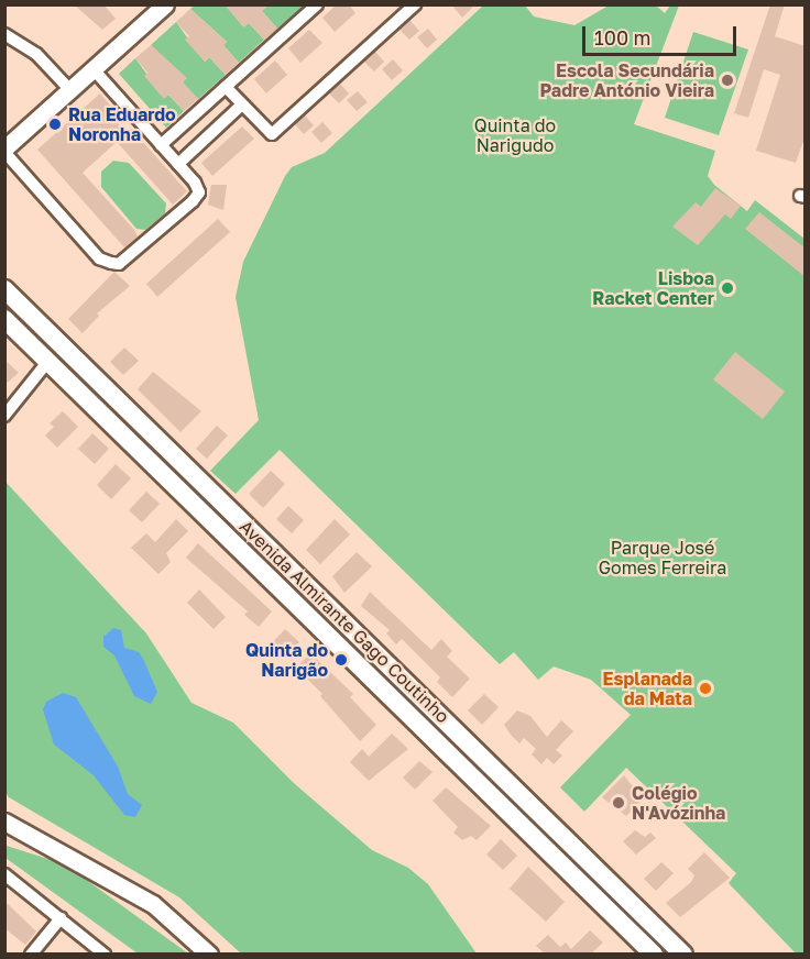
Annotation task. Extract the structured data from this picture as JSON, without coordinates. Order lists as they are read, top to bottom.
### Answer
{
  "streets": {
    "main road": ["Avenida Almirante Gago Coutinho"]
  },
  "parks": ["Quinta do Narigudo", "Parque José Gomes Ferreira"],
  "places": [
    "Escola Secundária Padre António Vieira",
    "Rua Eduardo Noronha",
    "Lisboa Racket Center",
    "Quinta do Narigão",
    "Esplanada da Mata",
    "Colégio N'Avózinha"
  ],
  "scale_bar": "100 m"
}
